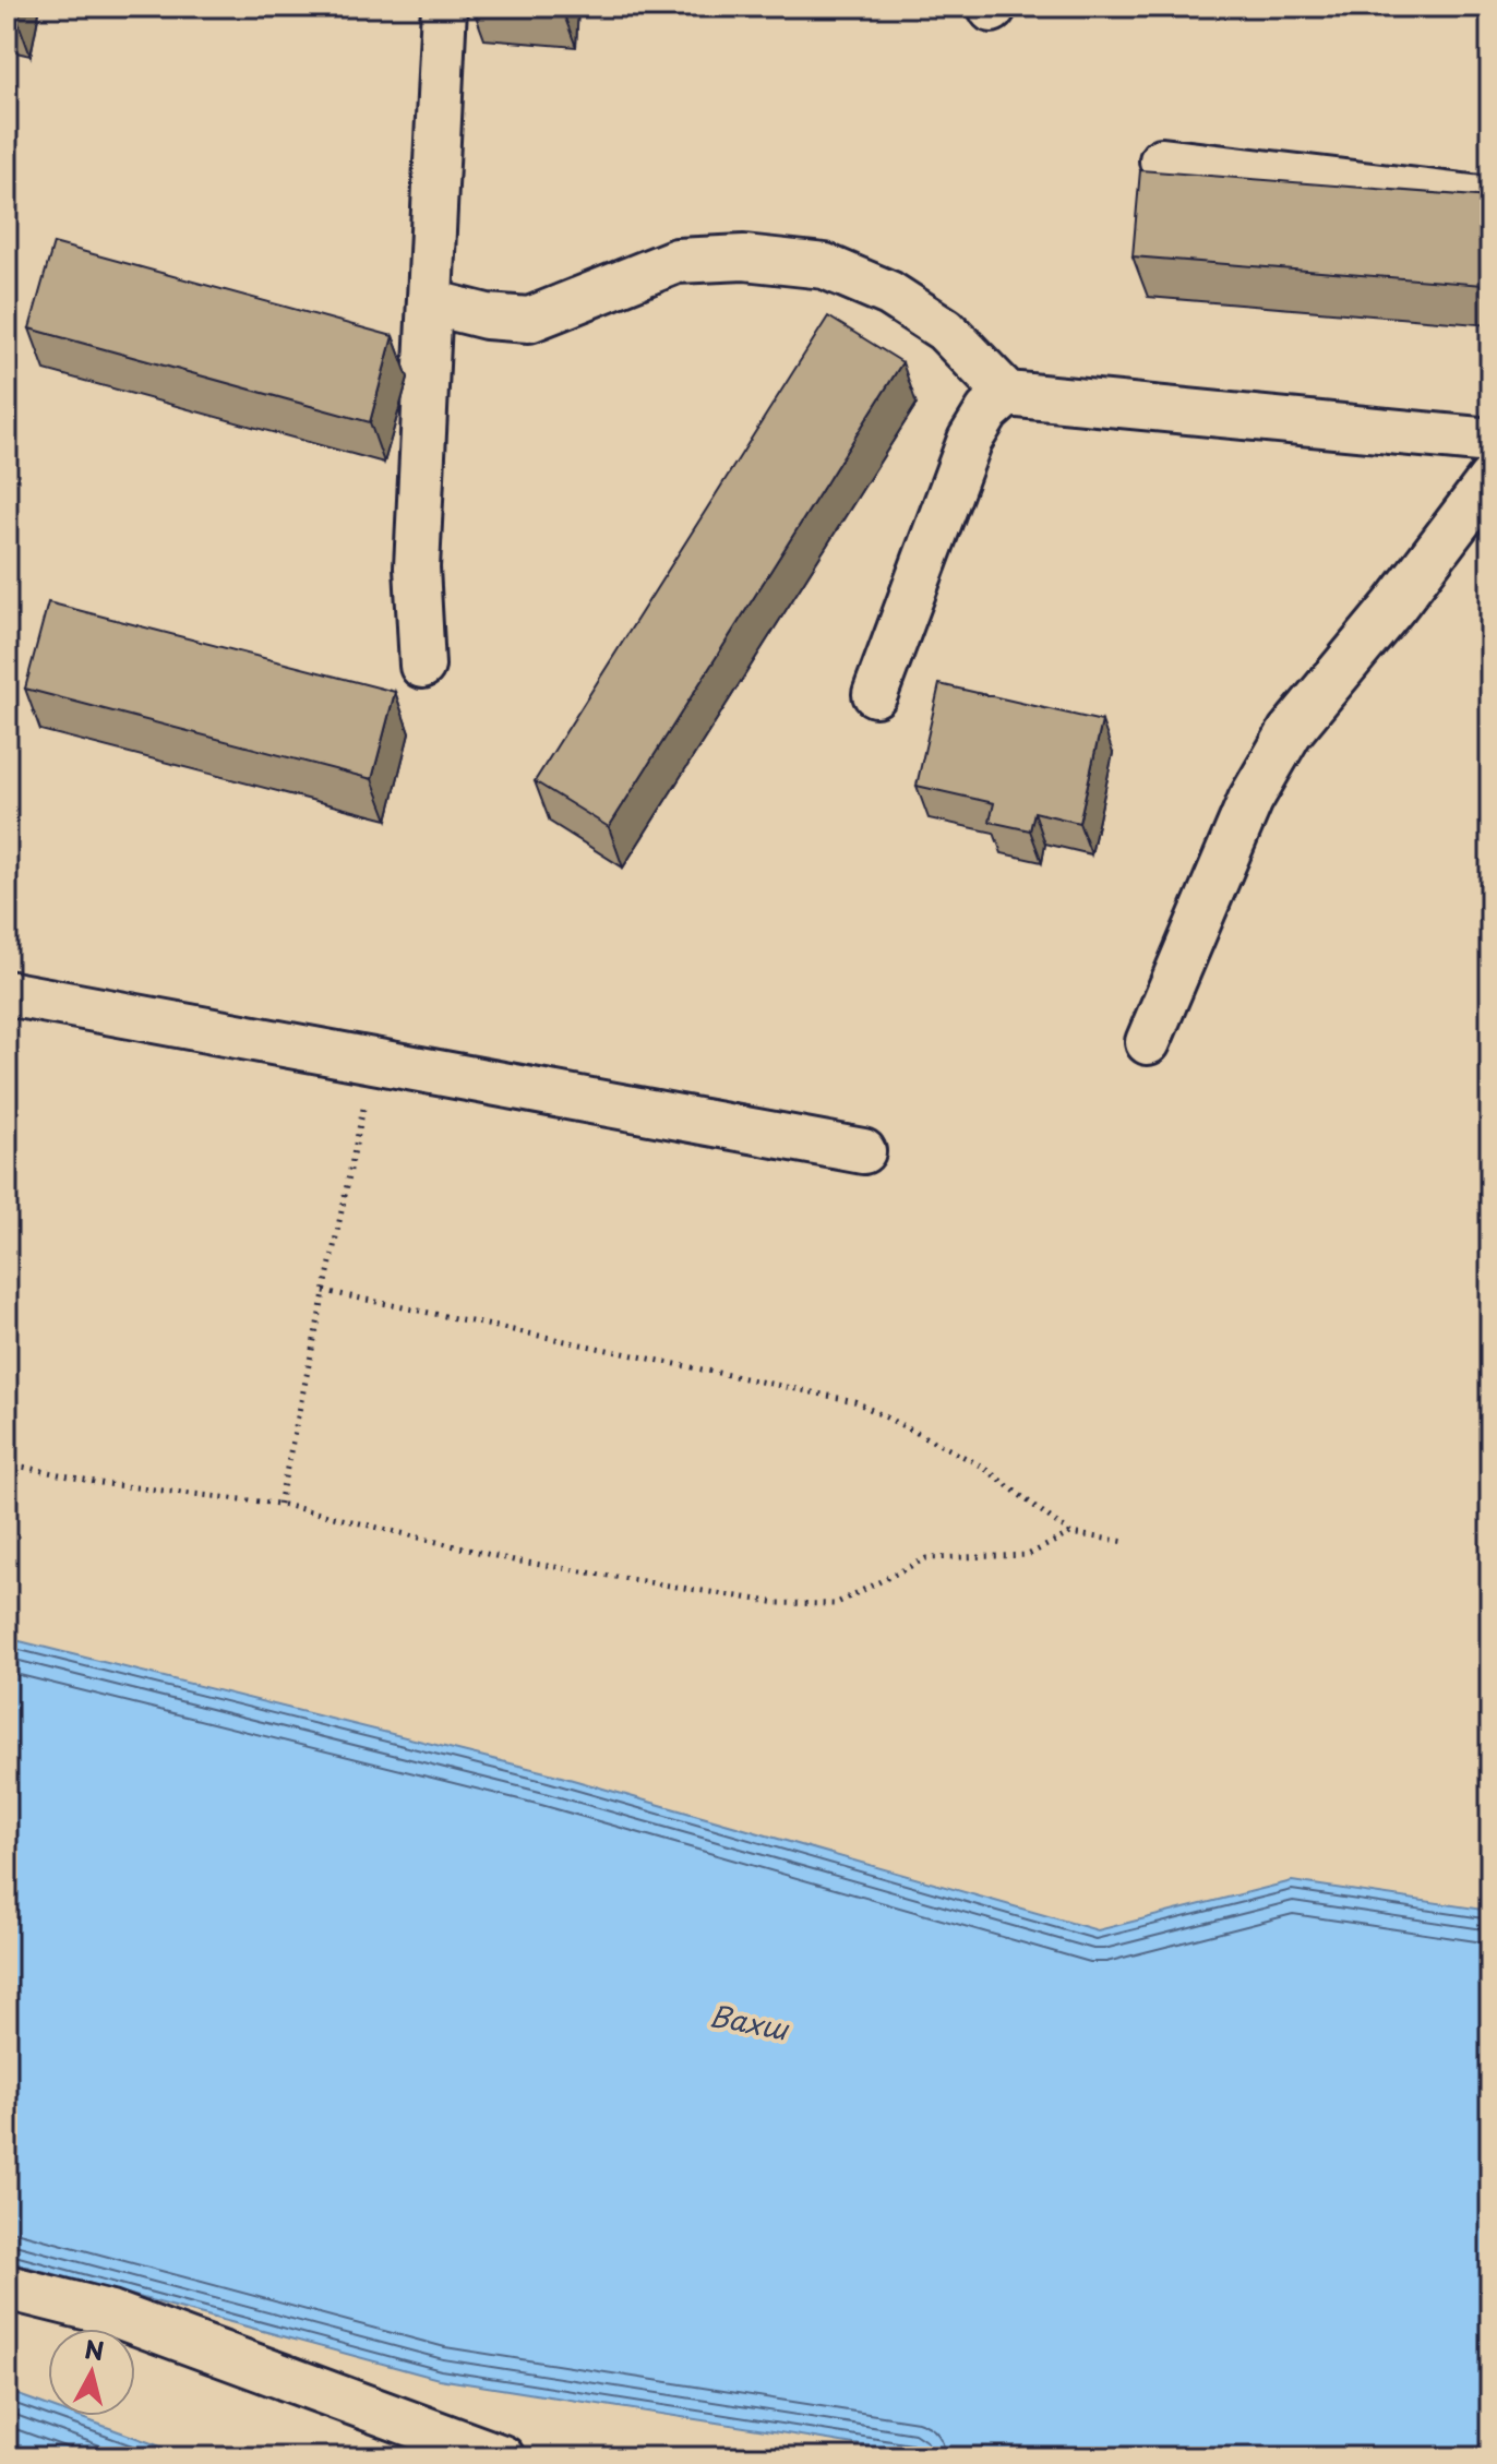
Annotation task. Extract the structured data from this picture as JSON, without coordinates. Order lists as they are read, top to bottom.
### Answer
{
  "water": ["Вахш"],
  "north": "top"
}
